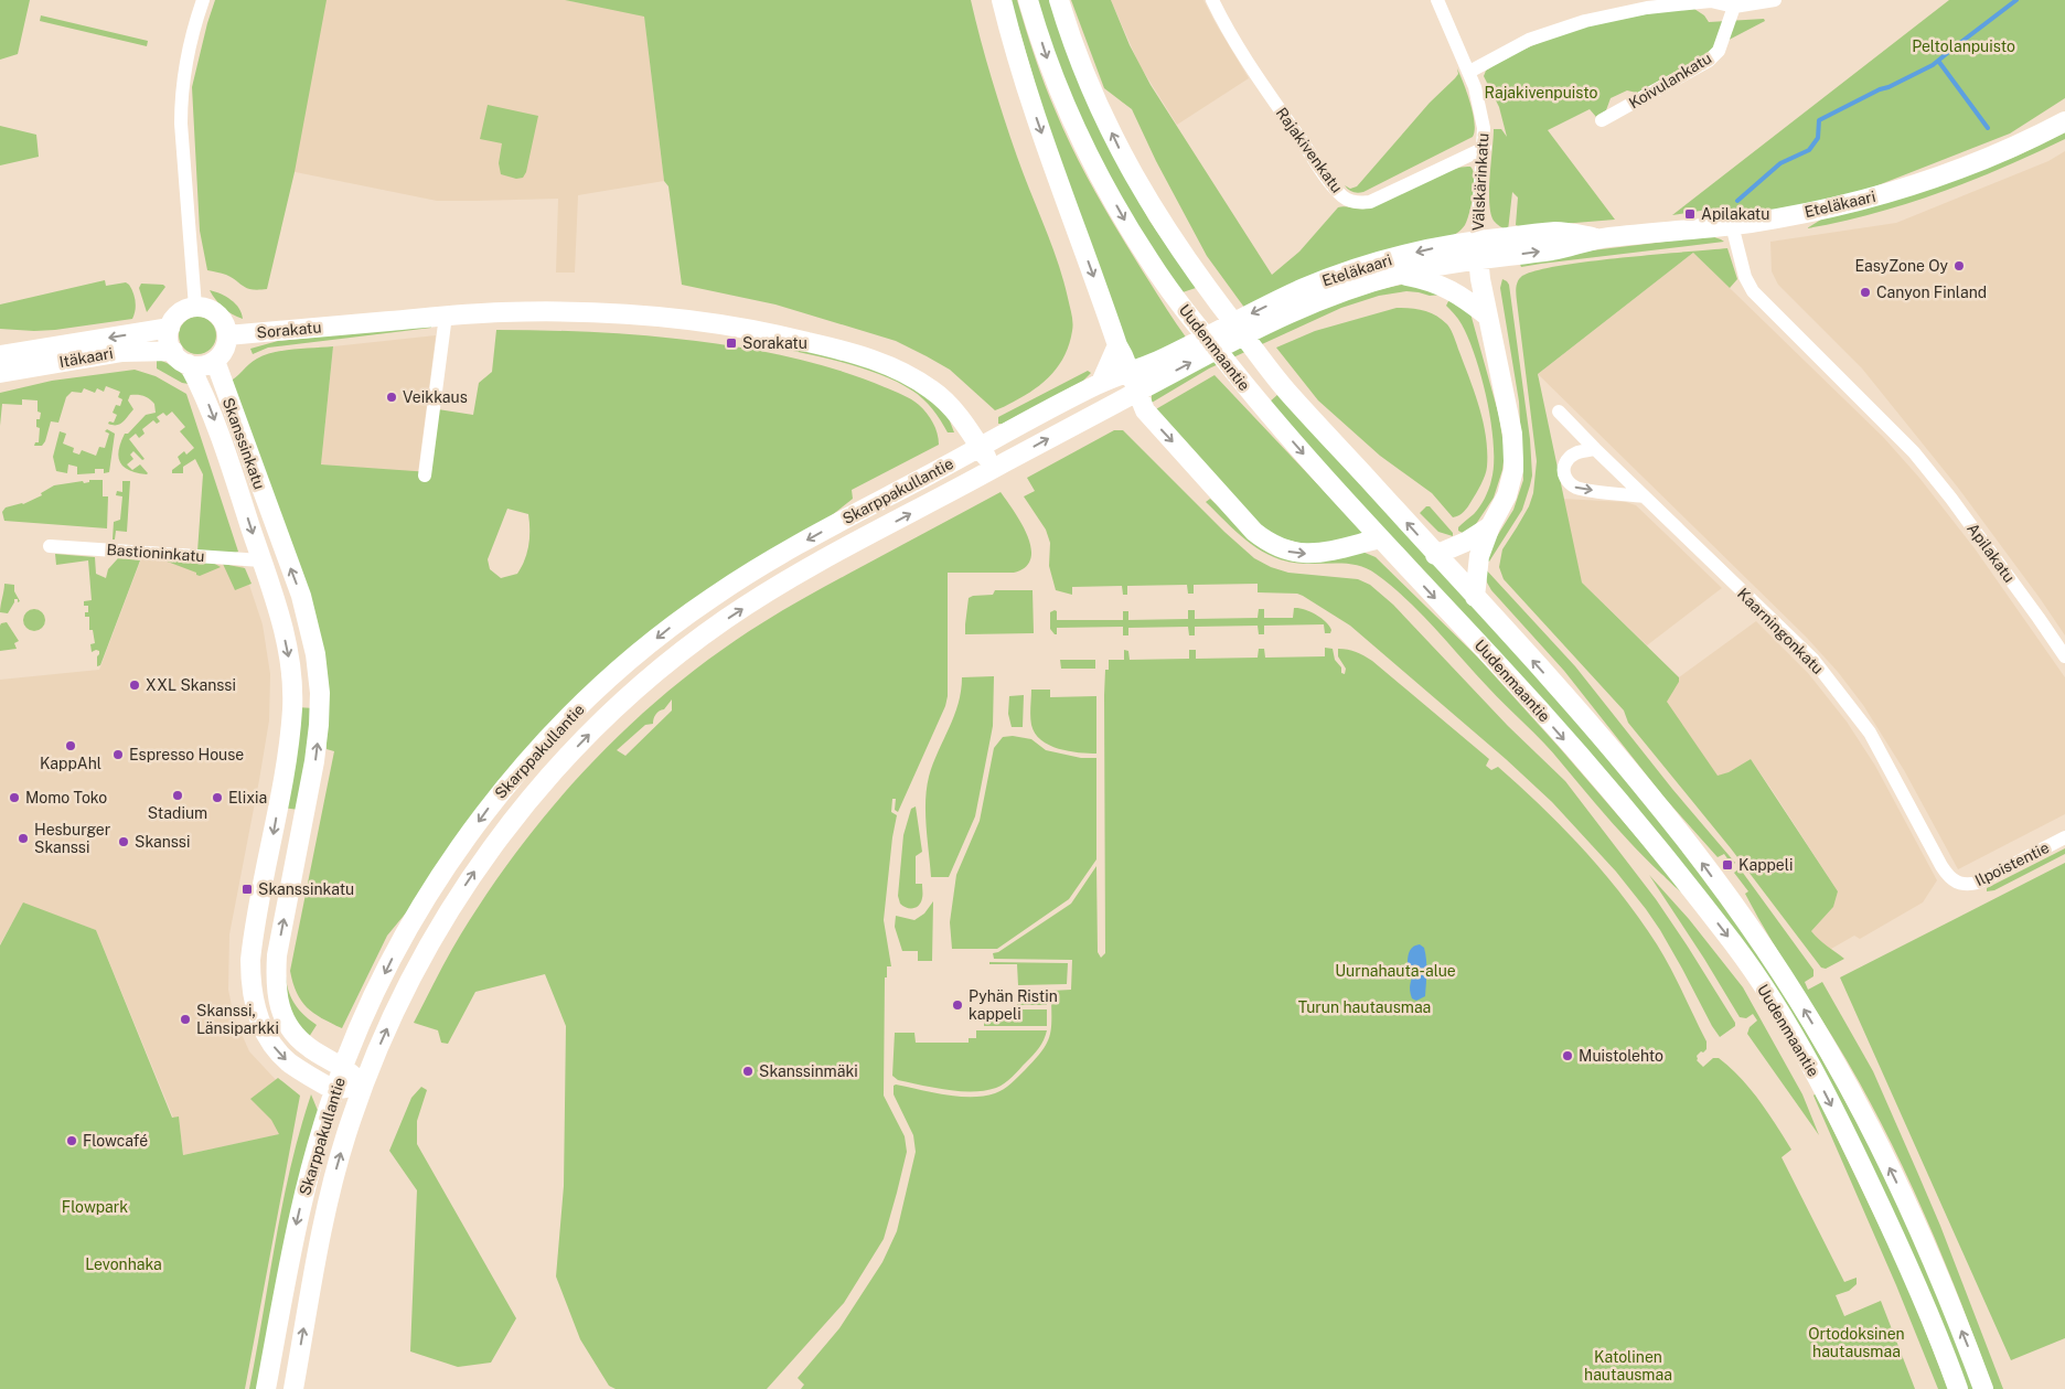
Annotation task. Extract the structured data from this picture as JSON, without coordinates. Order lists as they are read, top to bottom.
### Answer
{
  "streets": {
    "main road": [
      "Eteläkaari",
      "Sorakatu",
      "Uudenmaantie",
      "Itäkaari",
      "Skanssinkatu",
      "Skarppakullantie"
    ],
    "street": [
      "Koivulankatu",
      "Rajakivenkatu",
      "Välskärinkatu",
      "Bastioninkatu",
      "Apilakatu",
      "Kaarningonkatu",
      "Ilpoistentie"
    ]
  },
  "crossings": [
    ["Rajakivenkatu", "Välskärinkatu"],
    ["Välskärinkatu", "Eteläkaari"],
    ["Eteläkaari", "Skarppakullantie"],
    ["Eteläkaari", "Apilakatu"],
    ["Sorakatu", "Itäkaari"],
    ["Sorakatu", "Skanssinkatu"],
    ["Sorakatu", "Skarppakullantie"],
    ["Itäkaari", "Skanssinkatu"],
    ["Skanssinkatu", "Skarppakullantie"],
    ["Skanssinkatu", "Bastioninkatu"],
    ["Kaarningonkatu", "Ilpoistentie"]
  ],
  "parks": [
    "Peltolanpuisto",
    "Rajakivenpuisto",
    "Uurnahauta-alue",
    "Turun hautausmaa",
    "Flowpark",
    "Levonhaka",
    "Ortodoksinen hautausmaa",
    "Katolinen hautausmaa"
  ],
  "places": {
    "transit": [
      "Apilakatu",
      "Sorakatu",
      "Kappeli",
      "Skanssinkatu"
    ],
    "other": [
      "EasyZone Oy",
      "Canyon Finland",
      "Veikkaus",
      "XXL Skanssi",
      "KappAhl",
      "Espresso House",
      "Stadium",
      "Momo Toko",
      "Elixia",
      "Hesburger Skanssi",
      "Skanssi",
      "Pyhän Ristin kappeli",
      "Skanssi, Länsiparkki",
      "Muistolehto",
      "Skanssinmäki",
      "Flowcafé"
    ]
  }
}
